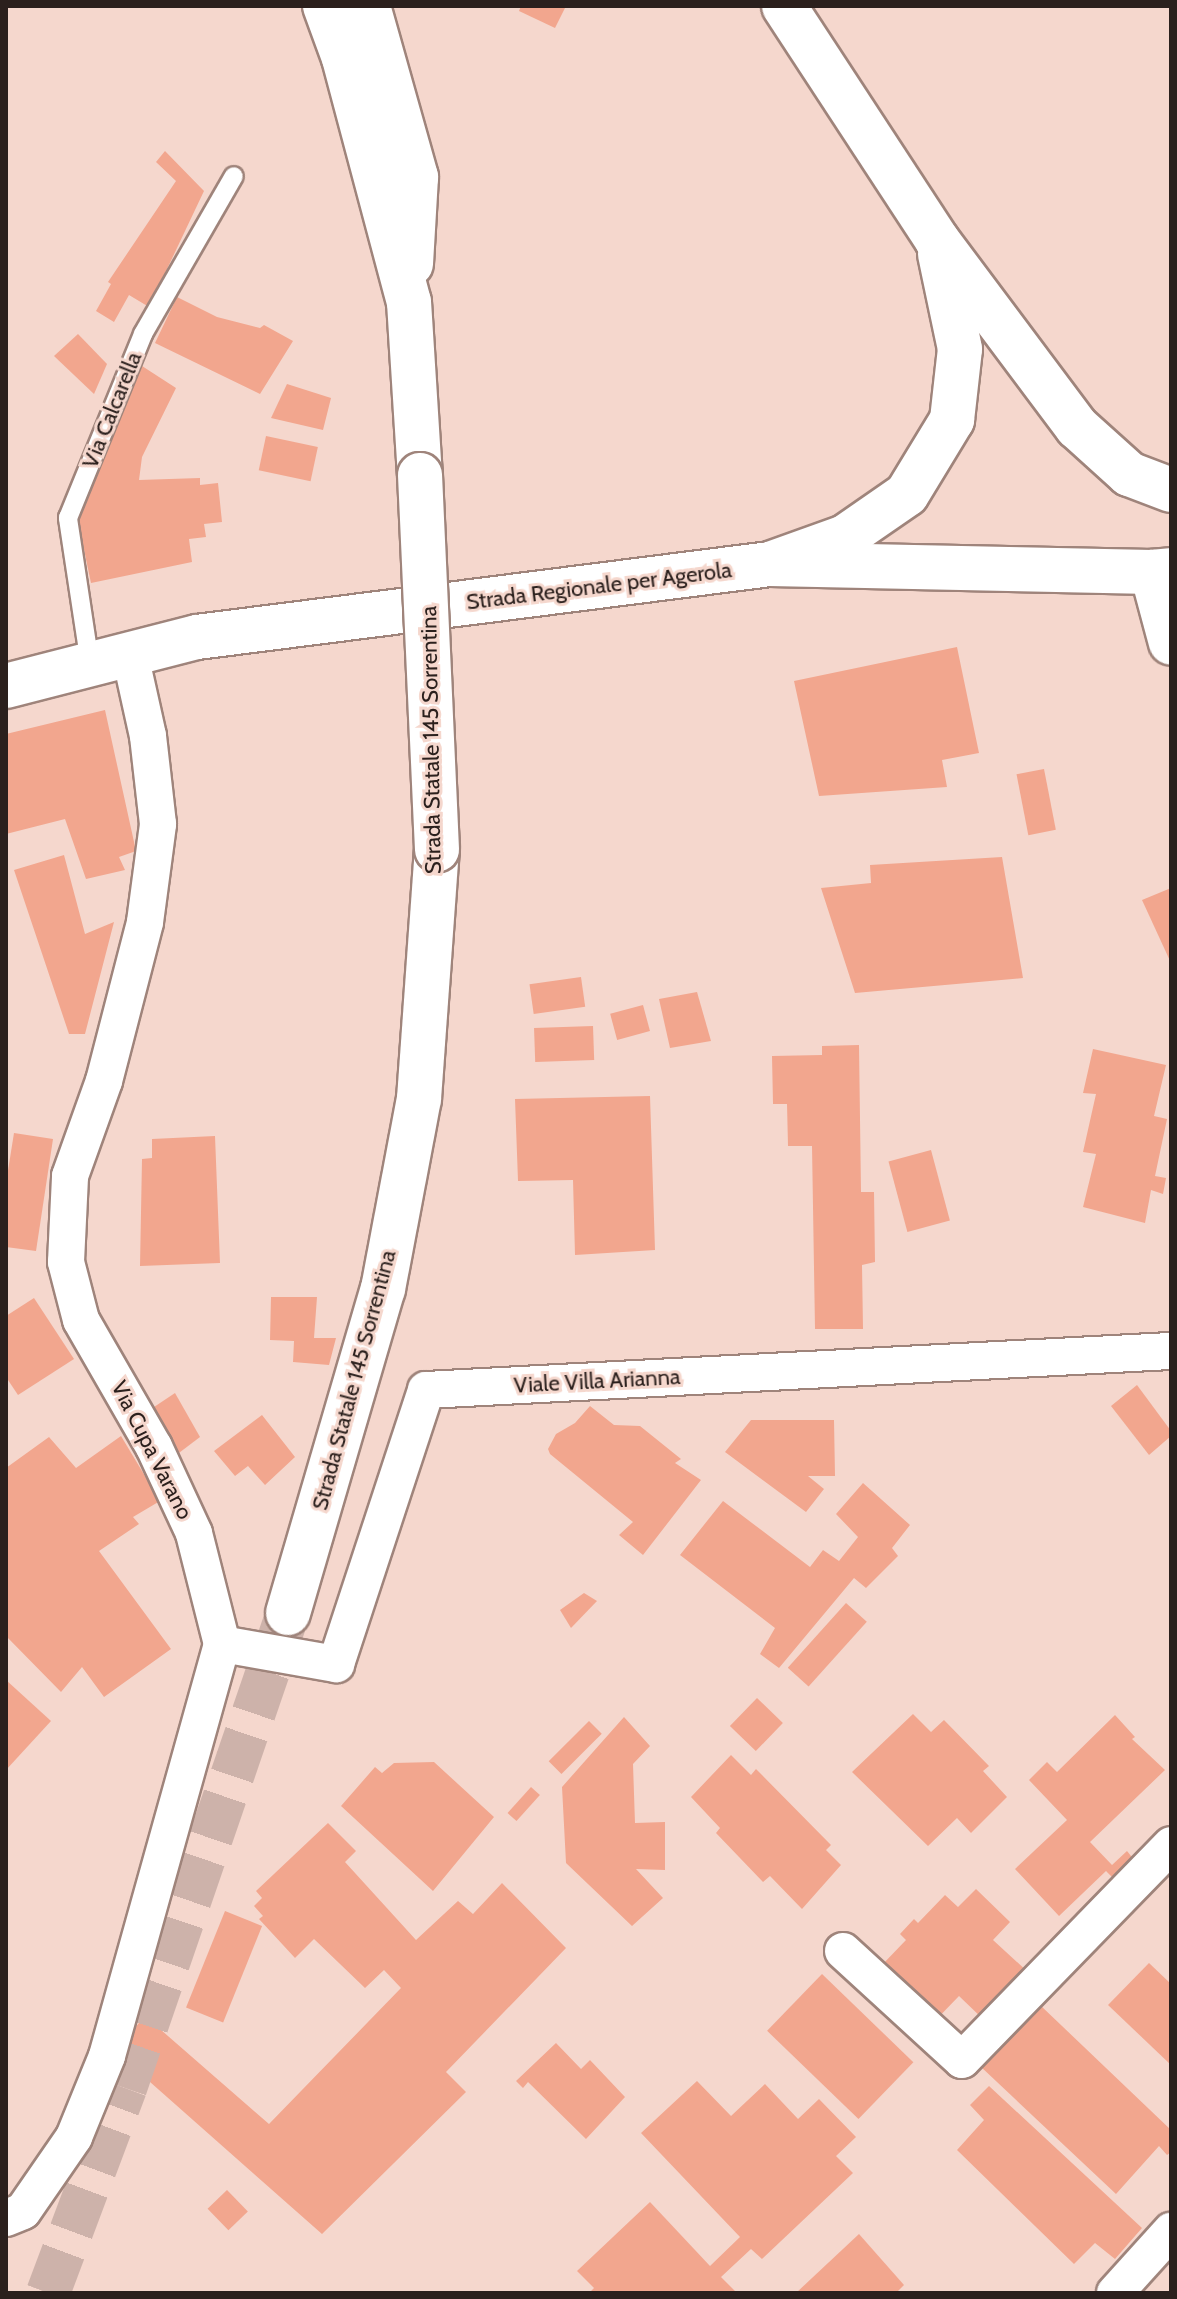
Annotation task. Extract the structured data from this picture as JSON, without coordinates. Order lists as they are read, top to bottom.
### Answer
{
  "streets": {
    "main road": ["Strada Regionale per Agerola", "Strada Statale 145 Sorrentina"],
    "street": ["Viale Villa Arianna", "Via Cupa Varano"],
    "lane": ["Via Calcarella"]
  },
  "crossings": [
    ["Via Calcarella", "Strada Regionale per Agerola"],
    ["Via Calcarella", "Via Cupa Varano"],
    ["Strada Regionale per Agerola", "Via Cupa Varano"],
    ["Viale Villa Arianna", "Via Cupa Varano"]
  ]
}
